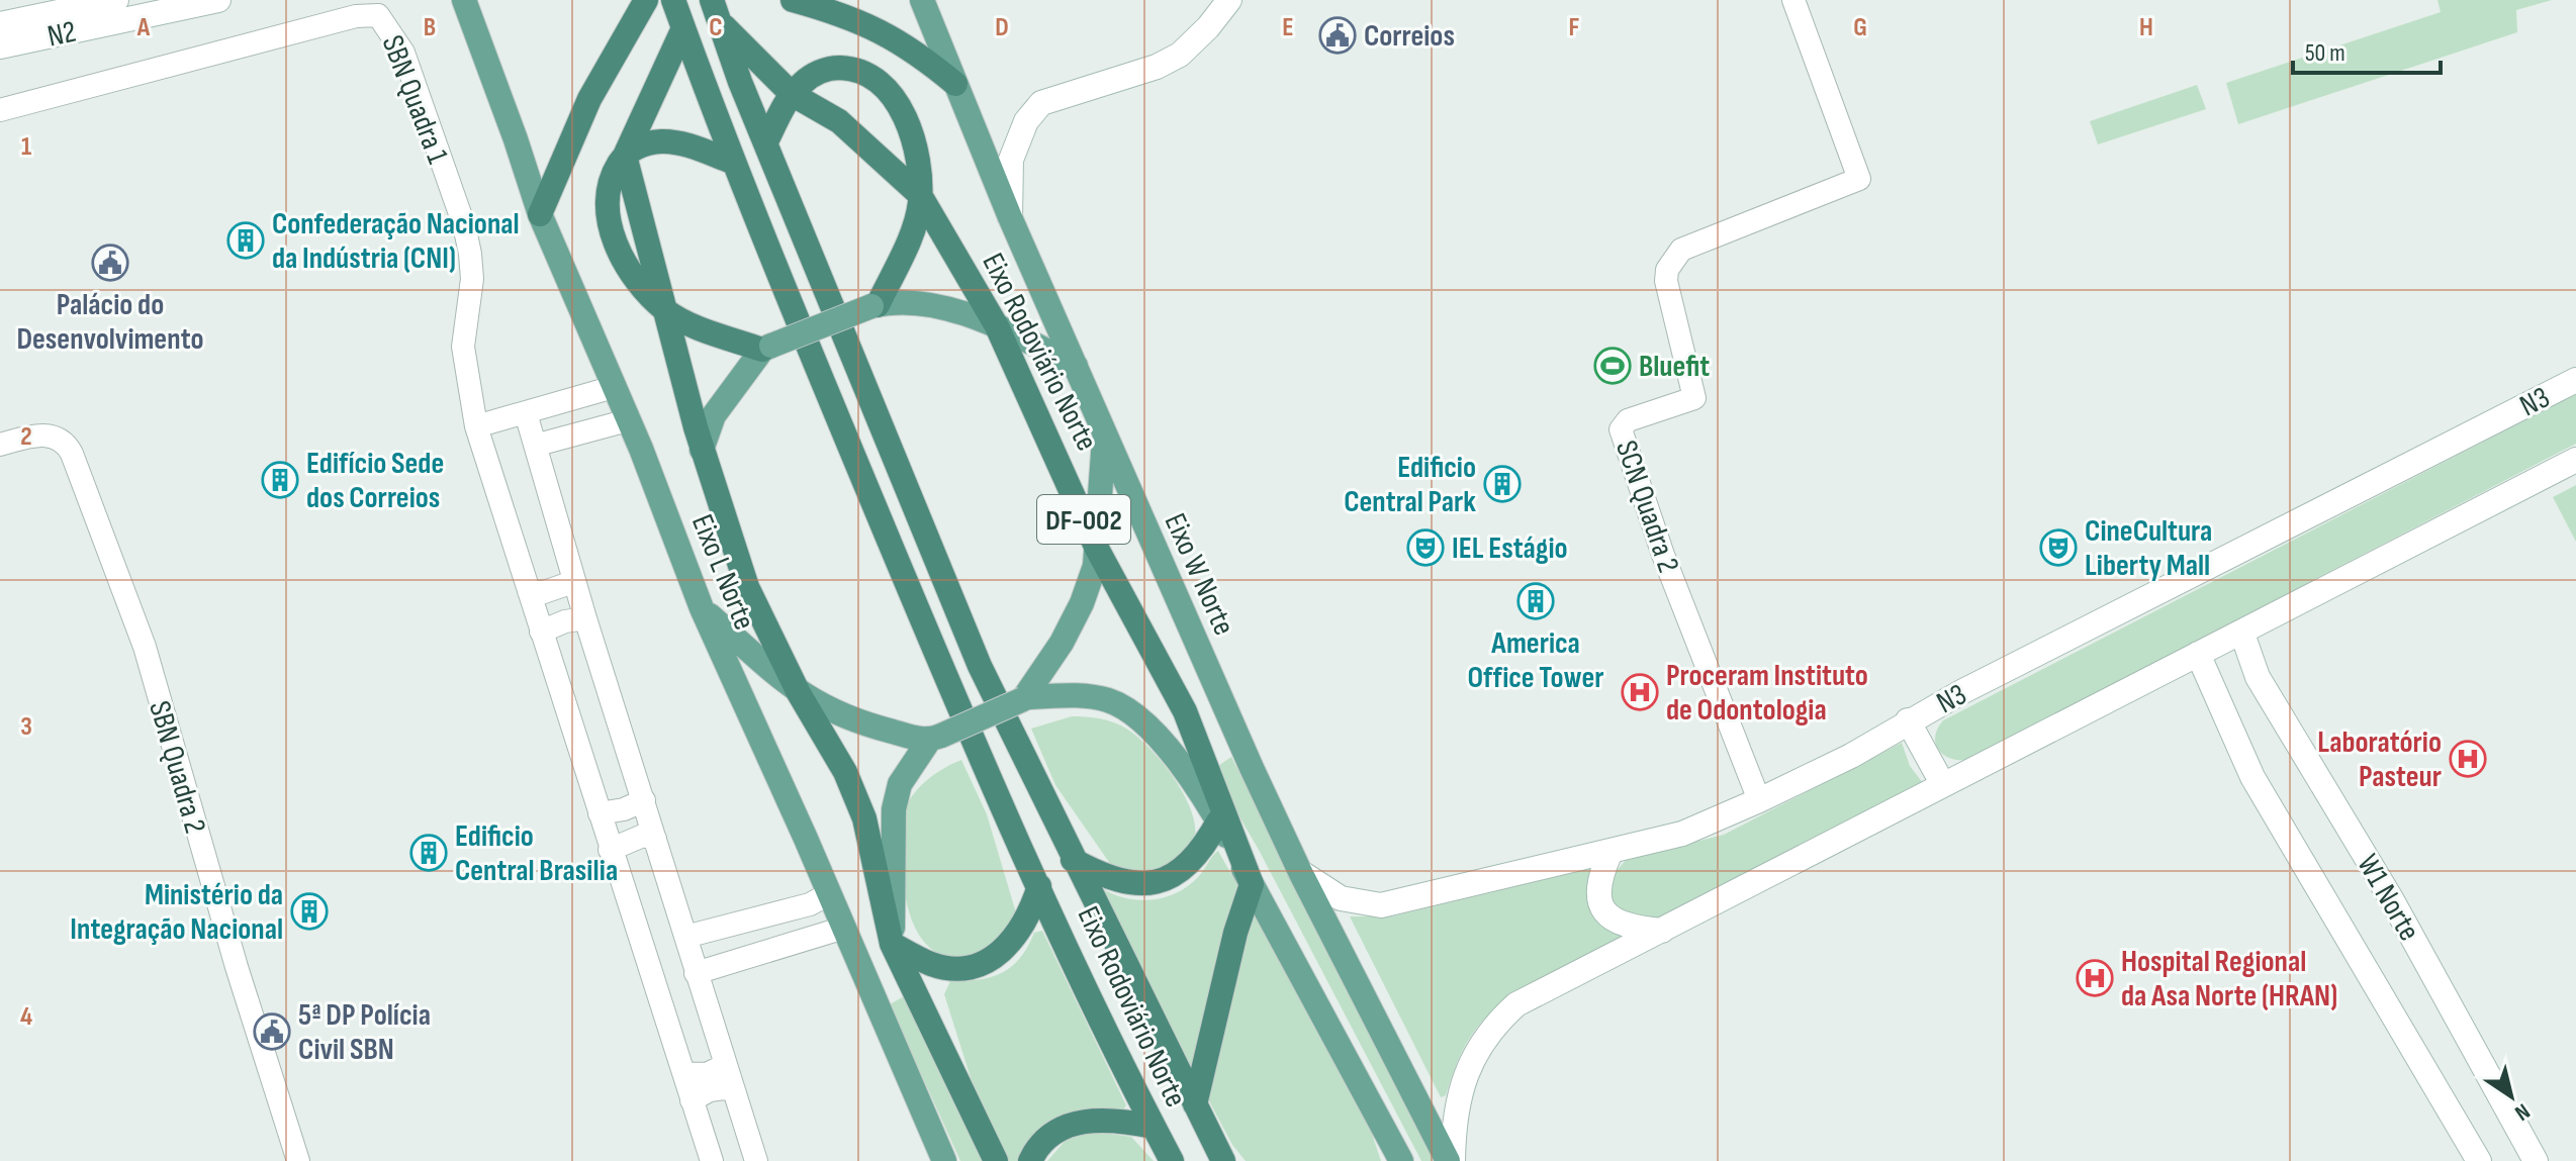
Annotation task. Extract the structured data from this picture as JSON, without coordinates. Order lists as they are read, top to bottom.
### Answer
{
  "streets": {
    "highway": ["Eixo Rodoviário Norte", "DF-002"],
    "main road": [
      "N2",
      "N3",
      "Eixo L Norte",
      "Eixo W Norte",
      "W1 Norte"
    ],
    "street": ["SBN Quadra 1", "SCN Quadra 2", "SBN Quadra 2"]
  },
  "crossings": [
    ["N3", "SCN Quadra 2"],
    ["N3", "Eixo W Norte"]
  ],
  "places": {
    "public building": ["Correios", "Palácio do Desenvolvimento", "5ª DP Polícia Civil SBN"],
    "building": [
      "Confederação Nacional da Indústria (CNI)",
      "Edifício Sede dos Correios",
      "Edificio Central Park",
      "America Office Tower",
      "Edificio Central Brasilia",
      "Ministério da Integração Nacional"
    ],
    "sports": ["Bluefit"],
    "theatre": ["IEL Estágio", "CineCultura Liberty Mall"],
    "hospital": ["Proceram Instituto de Odontologia", "Laboratório Pasteur", "Hospital Regional da Asa Norte (HRAN)"]
  },
  "scale_bar": "50 m",
  "north": "bottom right",
  "grid": {
    "columns": [
      "A",
      "B",
      "C",
      "D",
      "E",
      "F",
      "G",
      "H"
    ],
    "rows": [
      "1",
      "2",
      "3",
      "4"
    ]
  }
}
